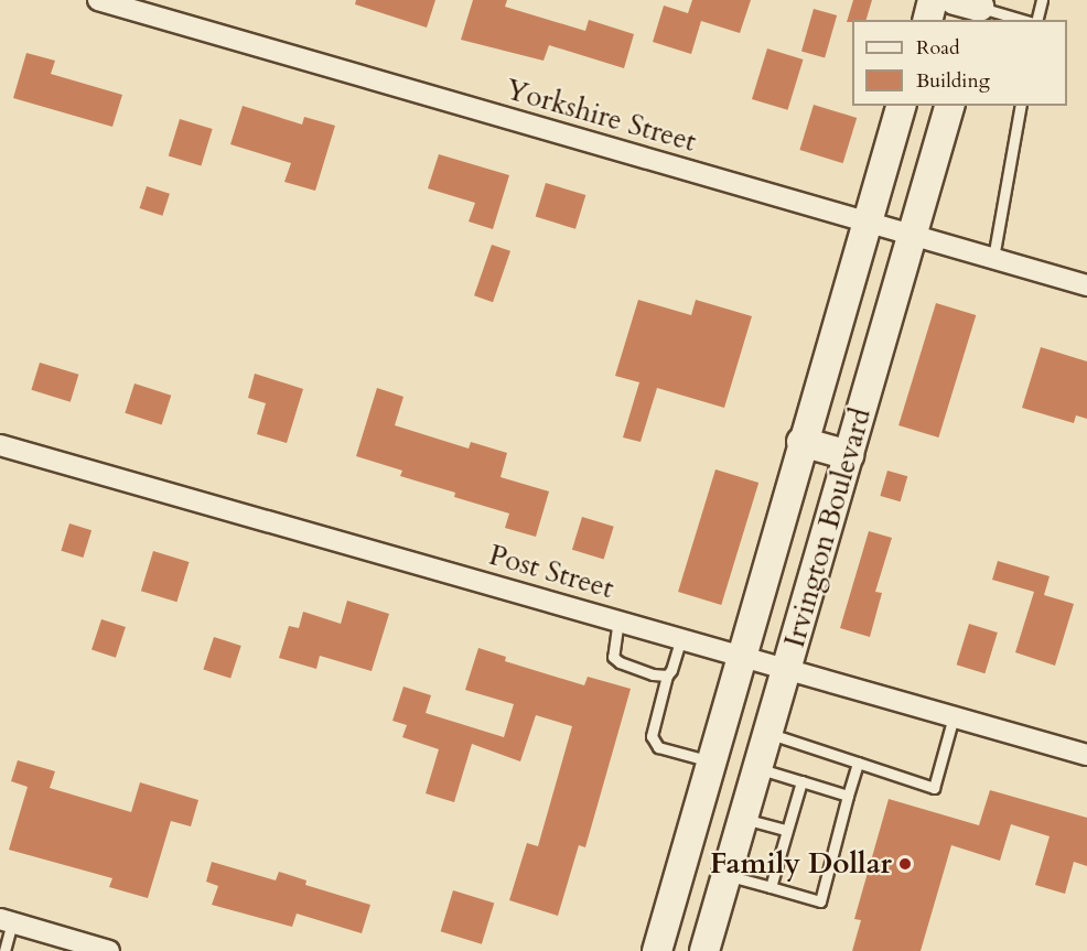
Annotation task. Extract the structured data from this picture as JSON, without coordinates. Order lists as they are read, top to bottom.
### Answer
{
  "streets": {
    "main road": ["Irvington Boulevard"],
    "street": ["Yorkshire Street", "Post Street"]
  },
  "crossings": [
    ["Yorkshire Street", "Irvington Boulevard"],
    ["Irvington Boulevard", "Post Street"]
  ],
  "places": ["Family Dollar"],
  "legend": ["Road", "Building"]
}
